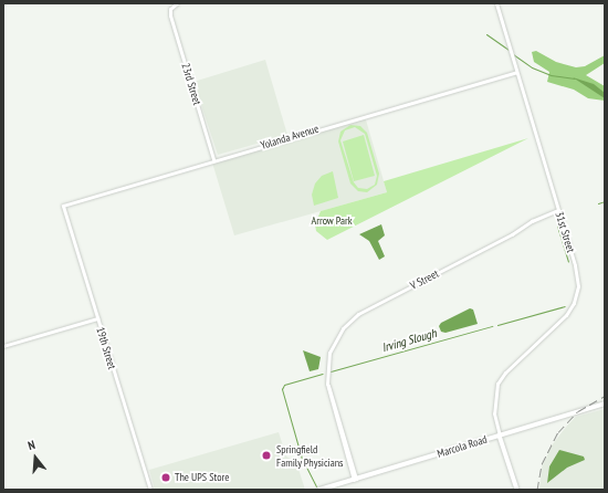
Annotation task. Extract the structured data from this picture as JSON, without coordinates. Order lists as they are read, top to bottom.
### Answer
{
  "streets": {
    "main road": ["Marcola Road"],
    "street": [
      "23rd Street",
      "Yolanda Avenue",
      "31st Street",
      "V Street",
      "19th Street"
    ]
  },
  "crossings": [
    ["23rd Street", "Yolanda Avenue"],
    ["Yolanda Avenue", "31st Street"],
    ["Yolanda Avenue", "19th Street"],
    ["31st Street", "V Street"],
    ["31st Street", "Marcola Road"],
    ["V Street", "Marcola Road"]
  ],
  "water": ["Irving Slough"],
  "parks": ["Arrow Park"],
  "places": ["Springfield Family Physicians", "The UPS Store"],
  "north": "top"
}
